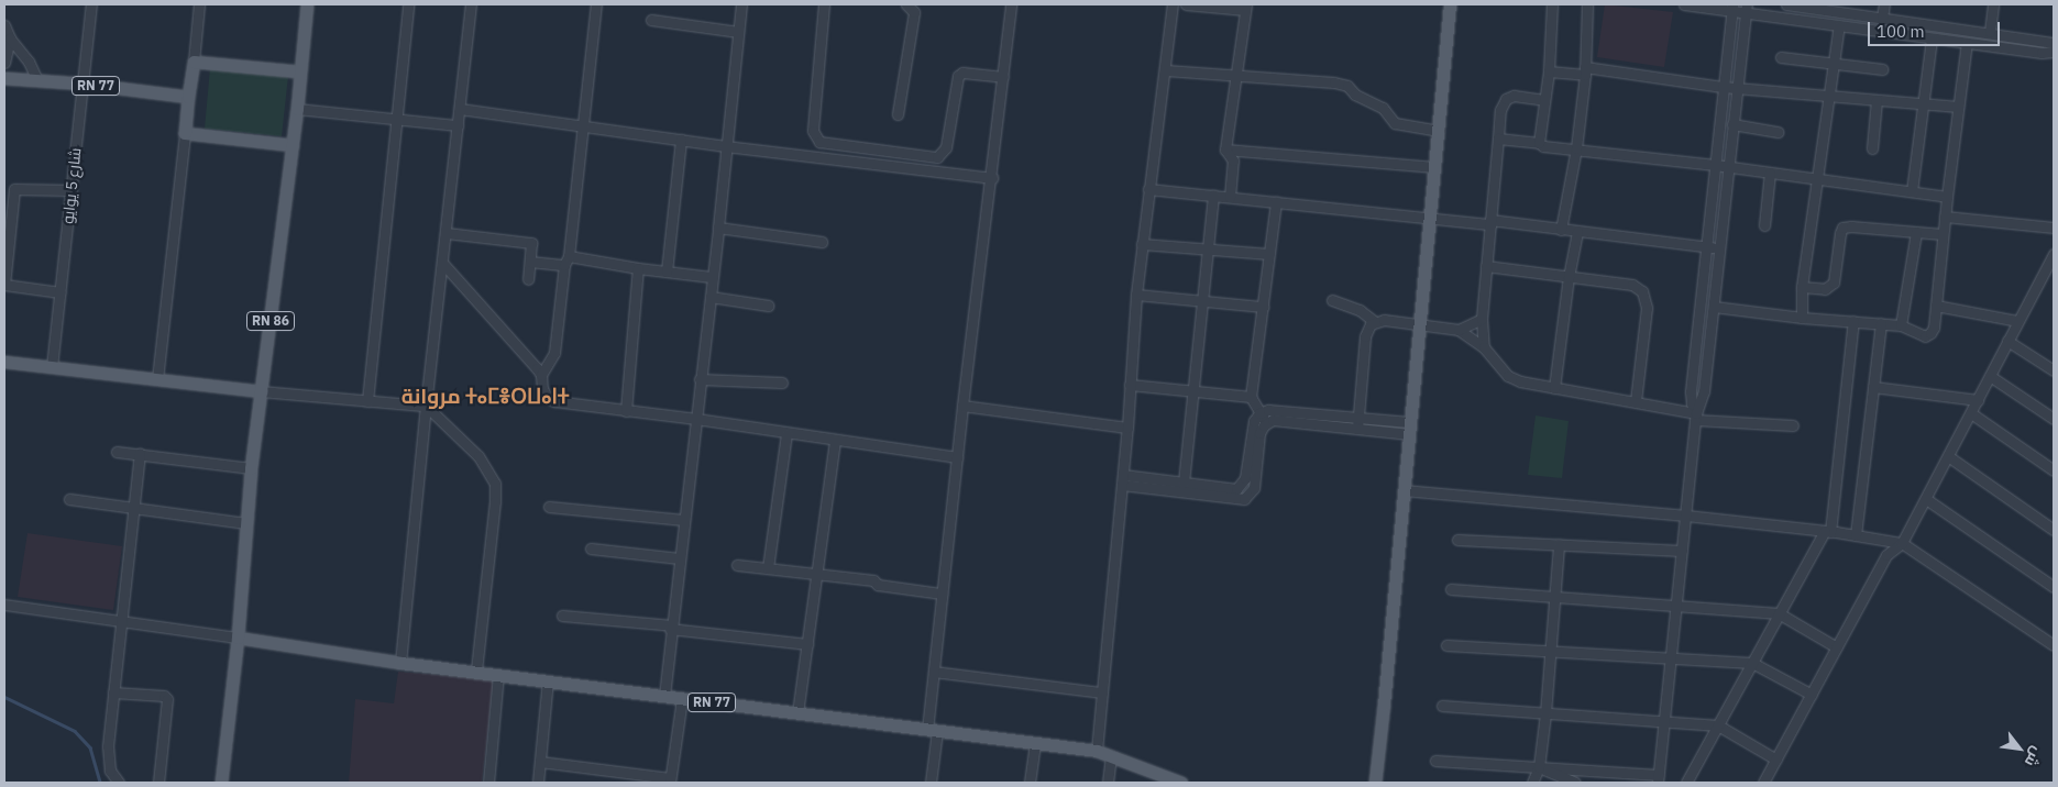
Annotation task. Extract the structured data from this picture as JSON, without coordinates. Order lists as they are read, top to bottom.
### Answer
{
  "streets": {
    "main road": ["RN 77", "RN 86"],
    "street": ["شارع 5 يوايو"]
  },
  "crossings": [
    ["RN 77", "شارع 5 يوايو"],
    ["RN 77", "RN 86"]
  ],
  "districts": ["مروانة ⵜⴰⵎⴻⵔⵡⴰⵏⵜ"],
  "scale_bar": "100 m",
  "north": "bottom right"
}
